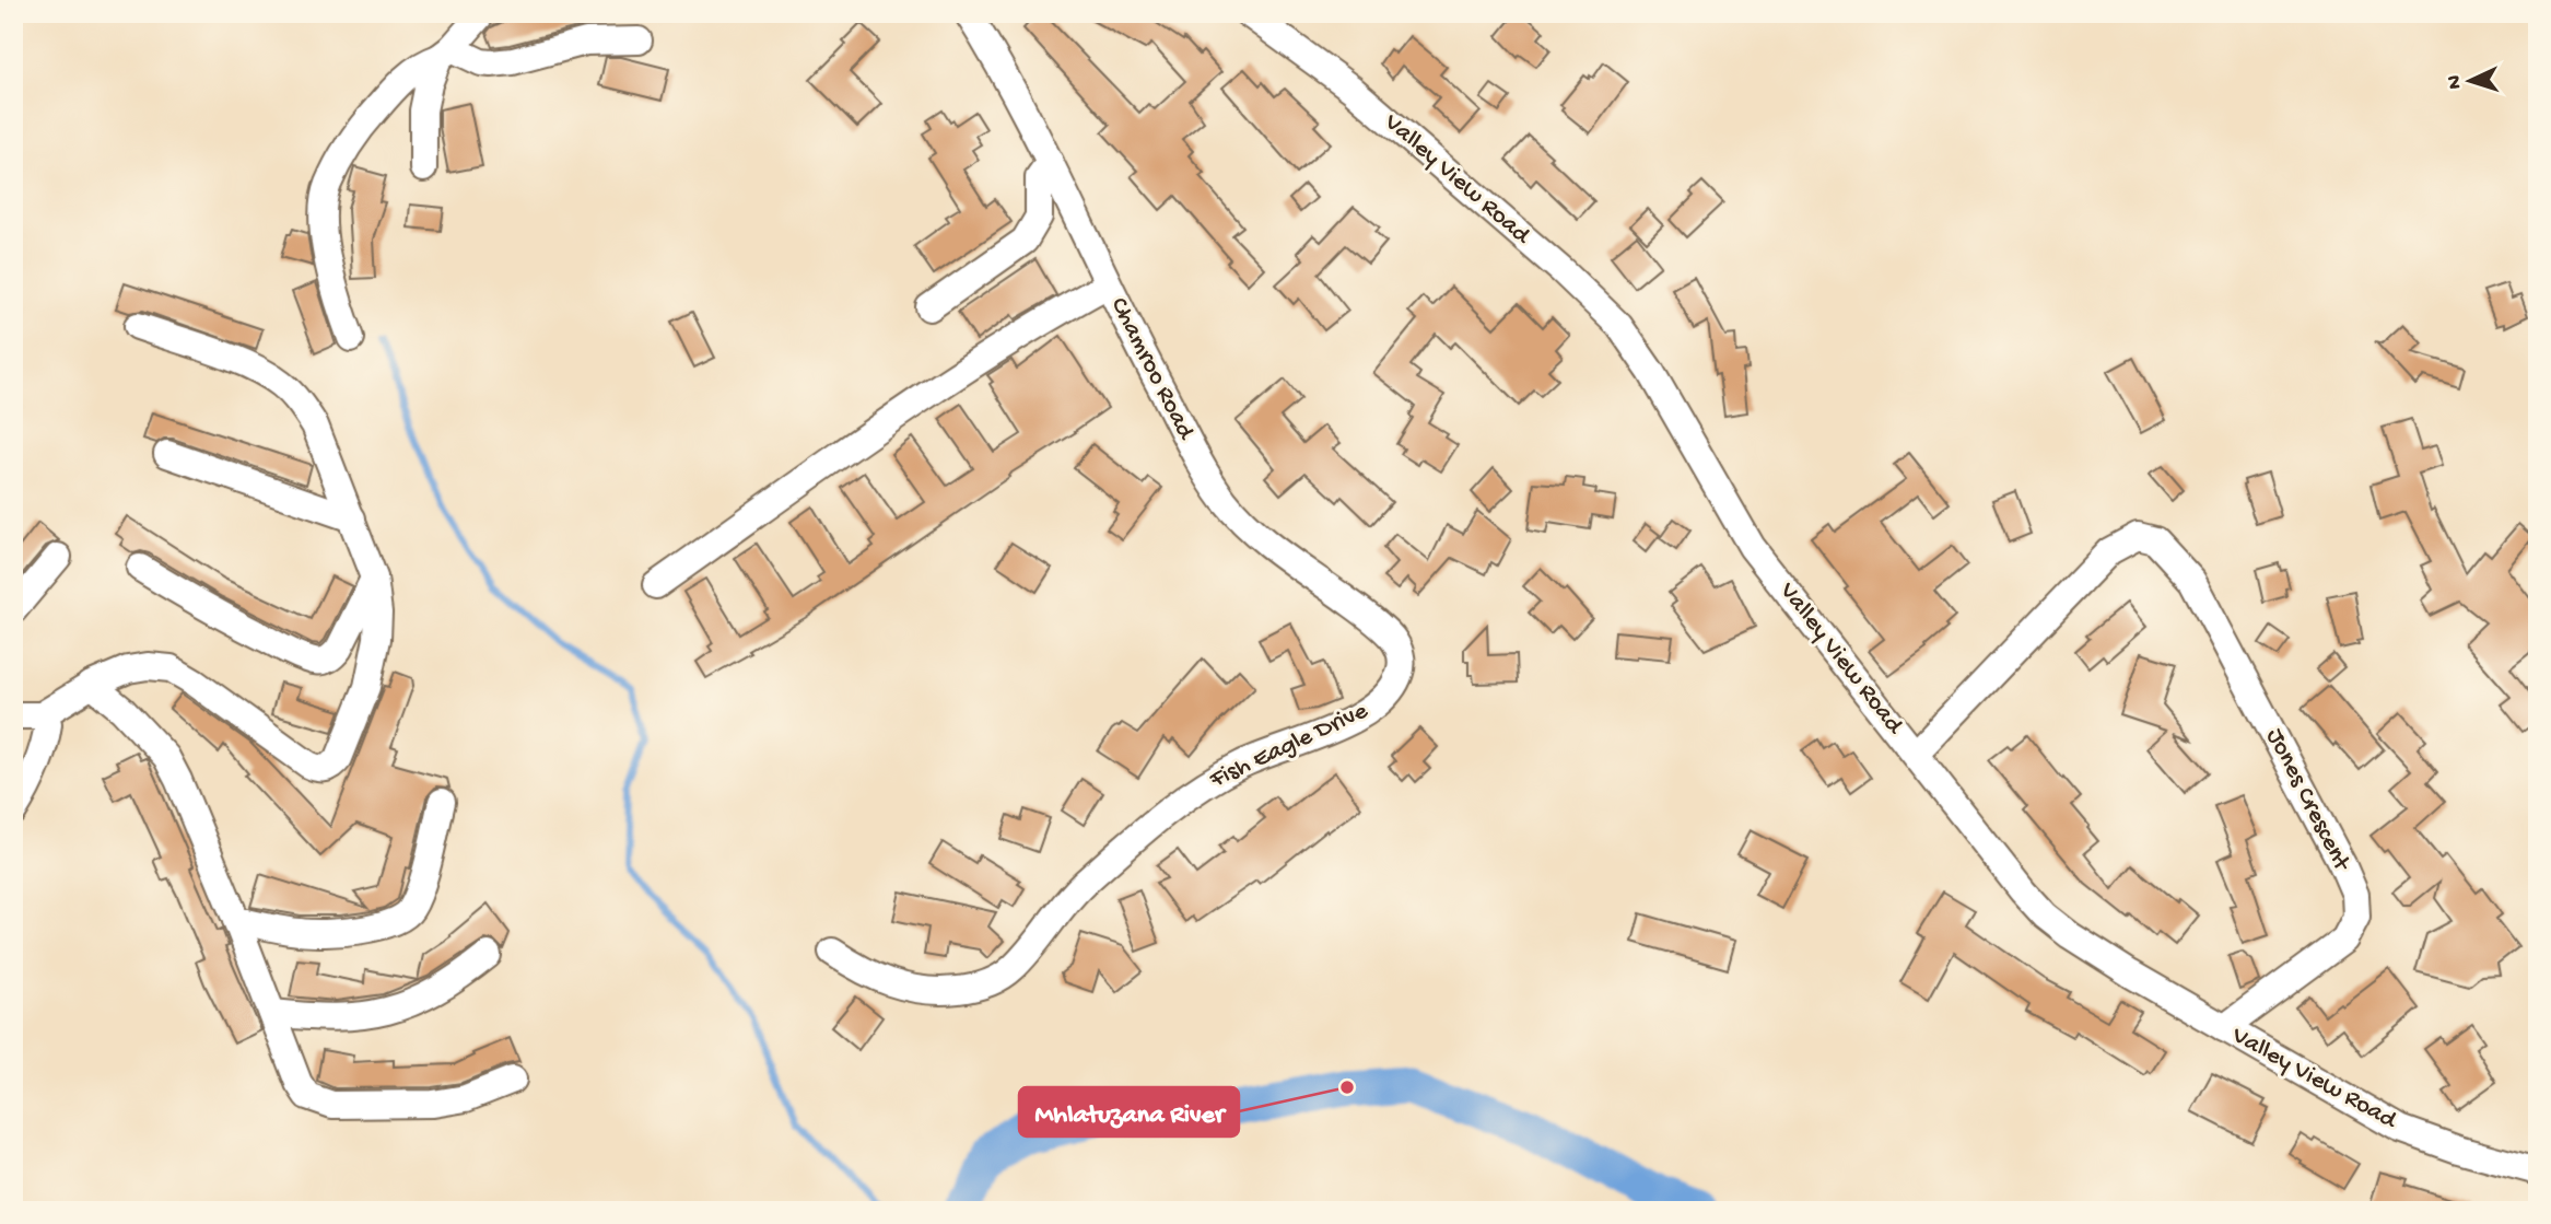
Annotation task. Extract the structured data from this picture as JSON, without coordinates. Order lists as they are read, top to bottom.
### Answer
{
  "streets": {
    "street": [
      "Valley View Road",
      "Chamroo Road",
      "Fish Eagle Drive",
      "Jones Crescent"
    ]
  },
  "crossings": [
    ["Valley View Road", "Jones Crescent"],
    ["Chamroo Road", "Fish Eagle Drive"]
  ],
  "places": ["Mhlatuzana River"],
  "north": "left"
}
